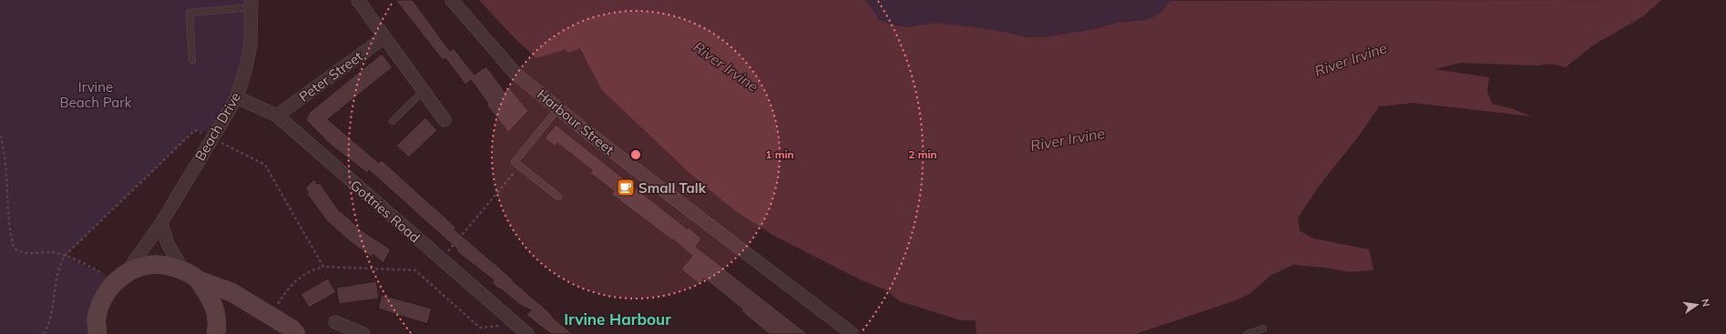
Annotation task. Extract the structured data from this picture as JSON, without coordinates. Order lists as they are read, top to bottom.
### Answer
{
  "streets": {
    "street": [
      "Peter Street",
      "Harbour Street",
      "Beach Drive",
      "Gottries Road"
    ]
  },
  "crossings": [
    ["Peter Street", "Gottries Road"],
    ["Beach Drive", "Gottries Road"]
  ],
  "districts": ["Irvine Harbour"],
  "water": ["River Irvine"],
  "parks": ["Irvine Beach Park"],
  "places": {
    "cafe": ["Small Talk"]
  },
  "north": "right",
  "rings": ["1 min", "2 min"]
}
